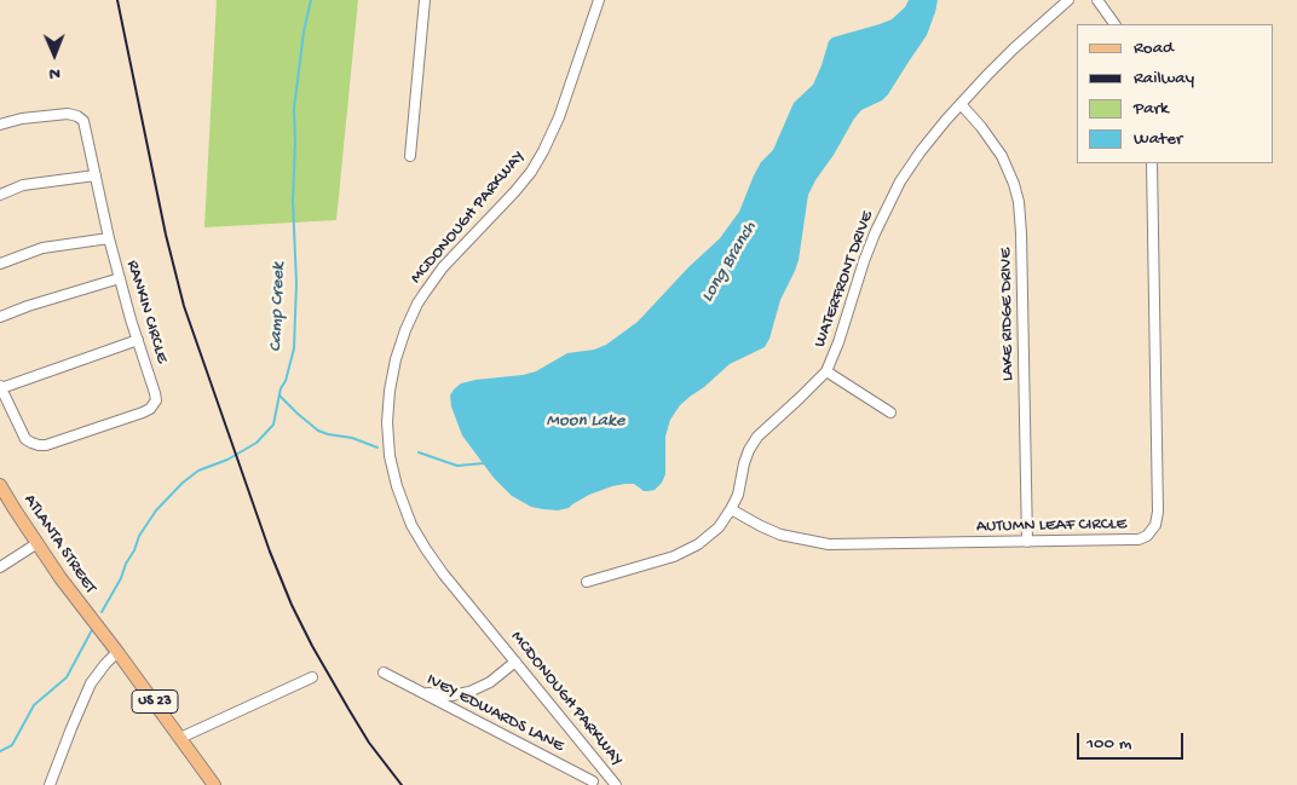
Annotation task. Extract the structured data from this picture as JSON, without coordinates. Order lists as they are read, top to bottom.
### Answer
{
  "streets": {
    "main road": ["ATLANTA STREET", "US 23"],
    "street": [
      "MCDONOUGH PARKWAY",
      "WATERFRONT DRIVE",
      "RANKIN CIRCLE",
      "LAKE RIDGE DRIVE",
      "AUTUMN LEAF CIRCLE",
      "IVEY EDWARDS LANE"
    ]
  },
  "crossings": [
    ["WATERFRONT DRIVE", "LAKE RIDGE DRIVE"],
    ["WATERFRONT DRIVE", "AUTUMN LEAF CIRCLE"],
    ["LAKE RIDGE DRIVE", "AUTUMN LEAF CIRCLE"],
    ["ATLANTA STREET", "US 23"]
  ],
  "water": ["Long Branch", "Camp Creek", "Moon Lake"],
  "legend": [
    "Road",
    "Railway",
    "Park",
    "Water"
  ],
  "scale_bar": "100 m",
  "north": "bottom"
}
